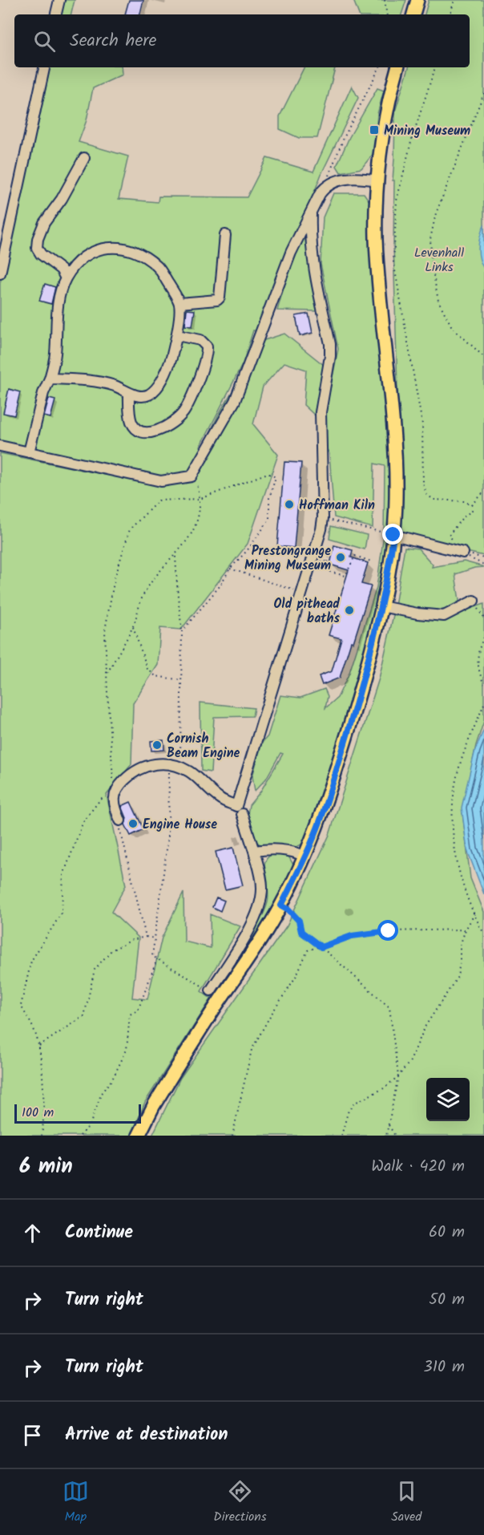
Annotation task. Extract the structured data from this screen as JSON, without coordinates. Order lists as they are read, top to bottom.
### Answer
{
  "parks": ["Levenhall Links"],
  "places": {
    "transit": ["Mining Museum"],
    "other": [
      "Hoffman Kiln",
      "Prestongrange Mining Museum",
      "Old pithead baths",
      "Cornish Beam Engine",
      "Engine House"
    ]
  },
  "scale_bar": "100 m",
  "page": {
    "search": "Search here",
    "scale": "100 m",
    "heading": ["6 min", "Walk · 420 m"],
    "list": [
      ["Continue", "60 m"],
      ["Turn right", "50 m"],
      ["Turn right", "310 m"],
      "Arrive at destination"
    ],
    "nav": ["Map", "Directions", "Saved"]
  }
}
